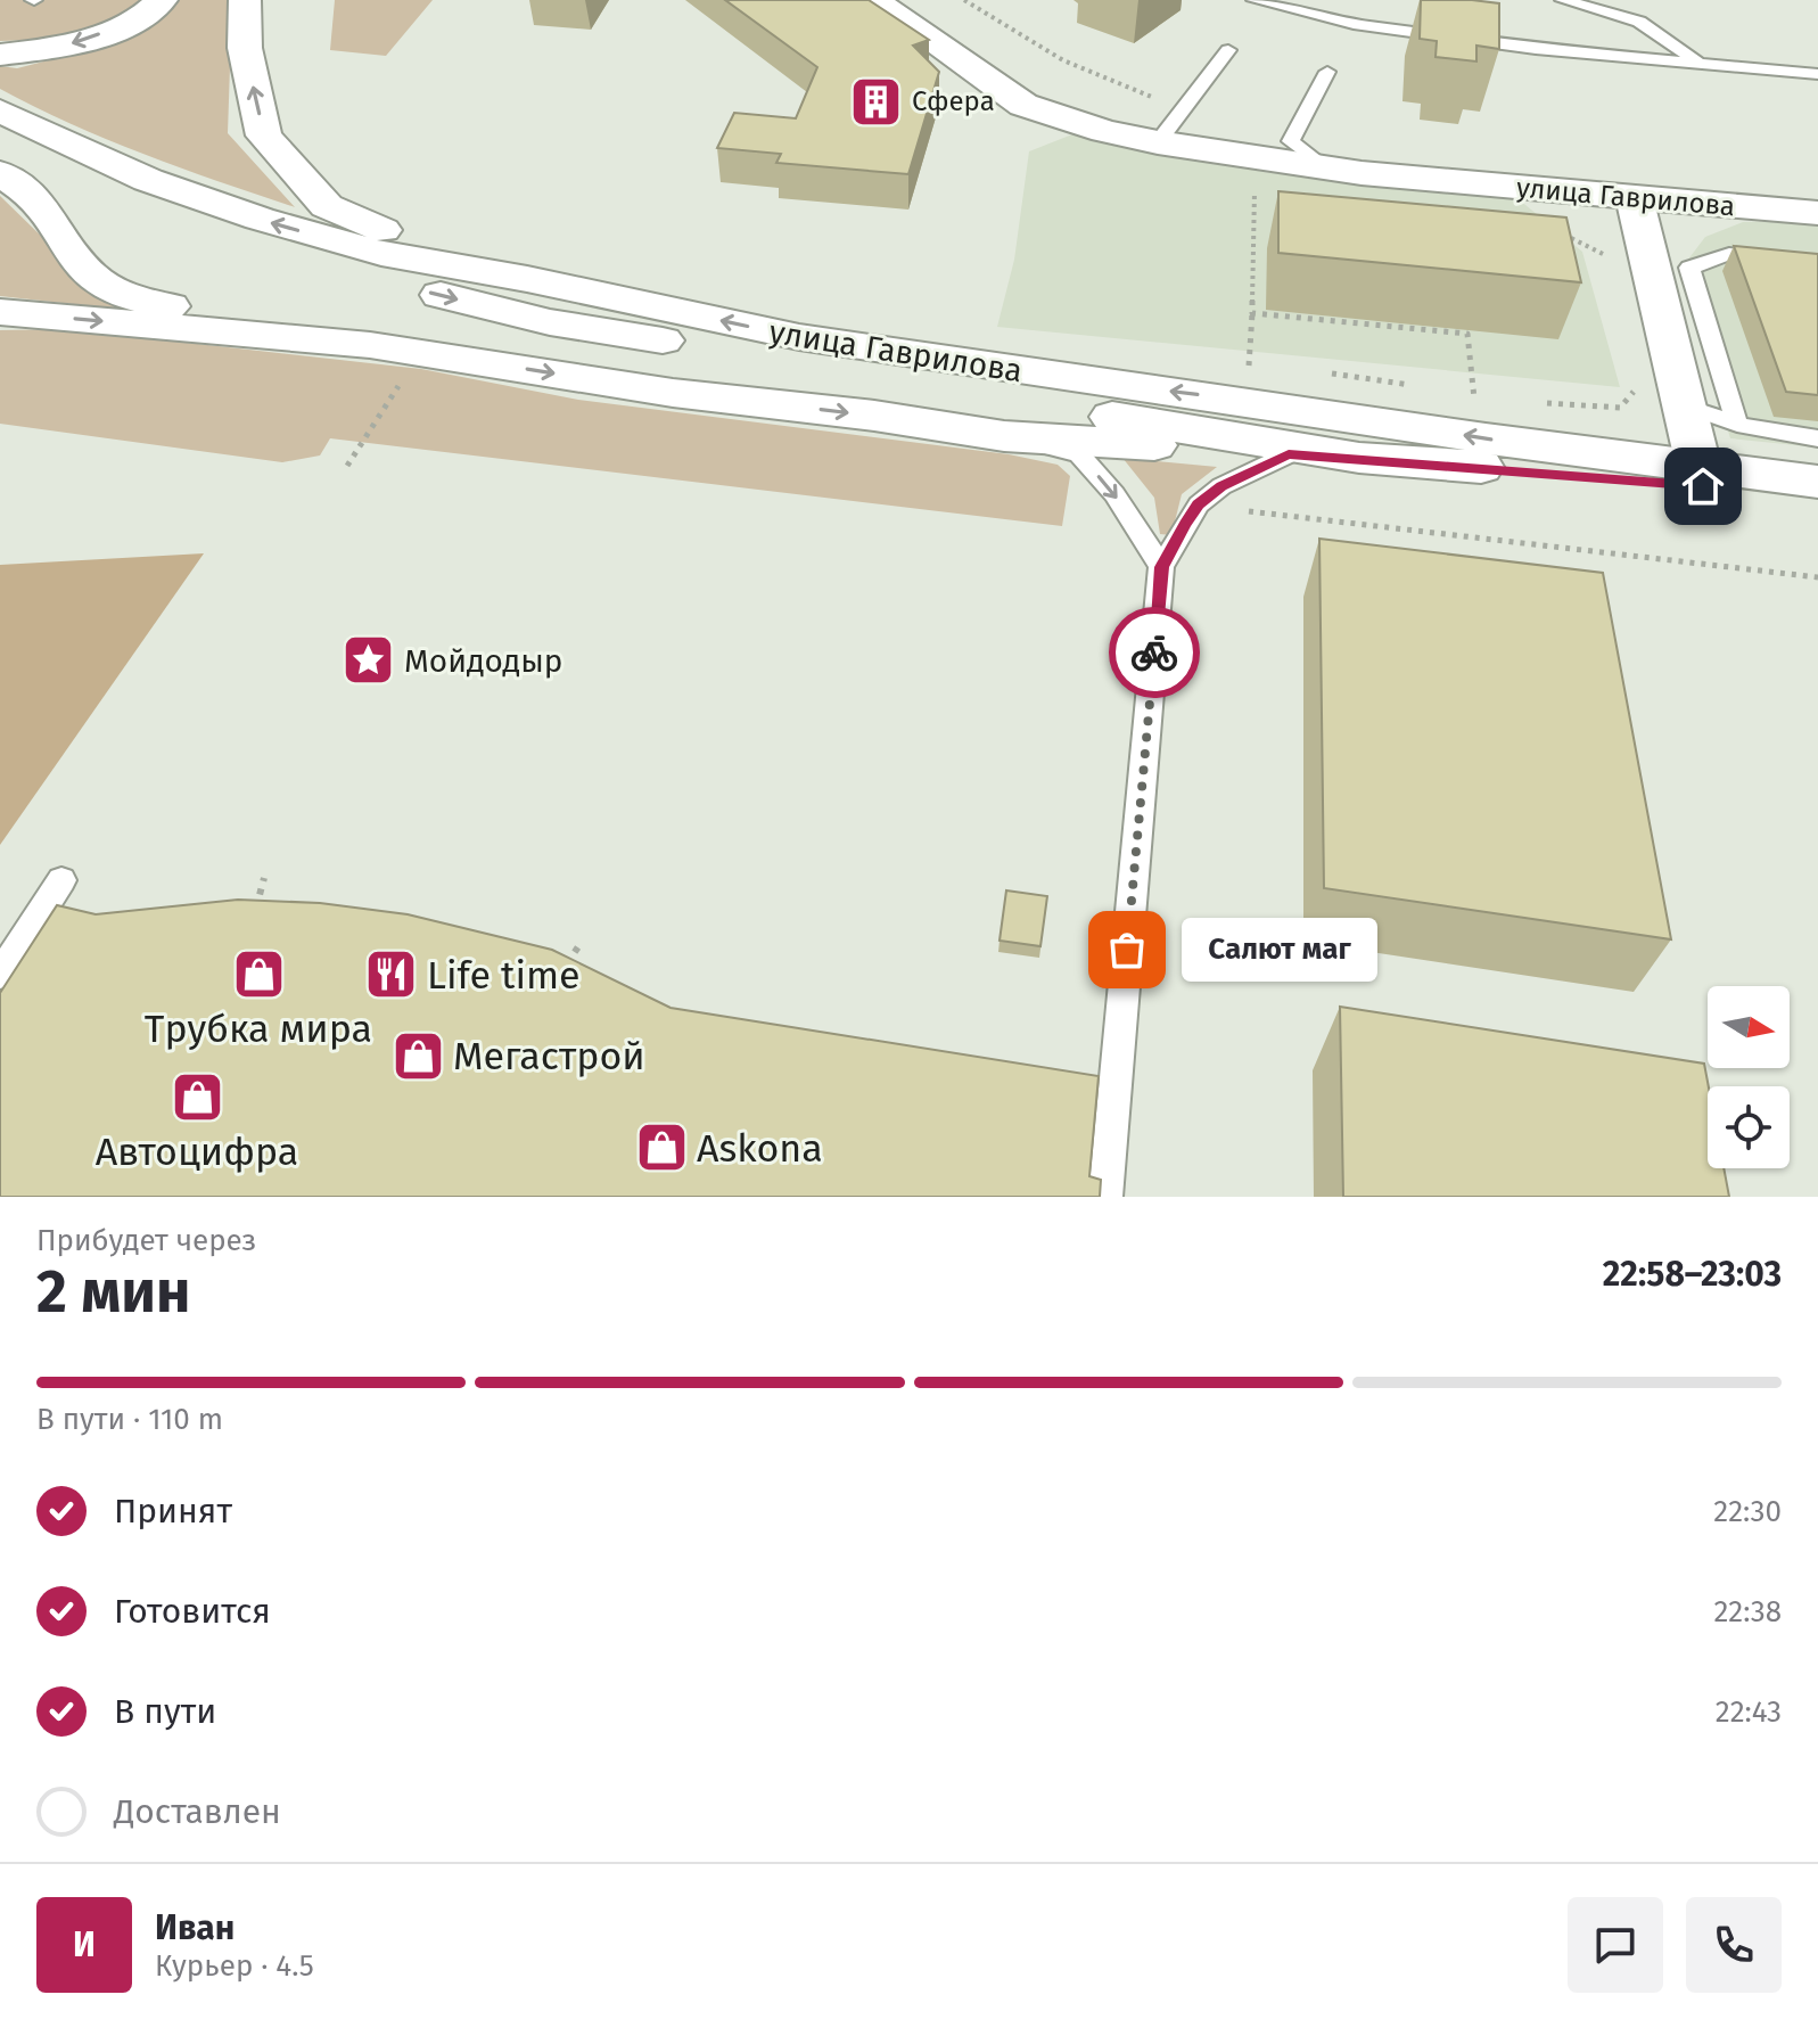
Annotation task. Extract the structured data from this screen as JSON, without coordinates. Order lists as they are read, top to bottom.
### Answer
{
  "streets": {
    "main road": ["улица Гаврилова"]
  },
  "places": {
    "building": ["Сфера"],
    "place": ["Мойдодыр"],
    "other": ["Салют маг"],
    "shop": [
      "Трубка мира",
      "Мегастрой",
      "Автоцифра",
      "Askona"
    ],
    "restaurant": ["Life time"]
  },
  "north": "right",
  "page": {
    "bubble": "Салют маг",
    "heading": ["2 мин", "Прибудет через", "22:58–23:03"],
    "panel": ["Иван", "Курьер · 4.5"],
    "bar": "В пути · 110 m",
    "list": [
      ["Принят", "22:30"],
      ["Готовится", "22:38"],
      ["В пути", "22:43"],
      "Доставлен"
    ],
    "round": "И"
  }
}
